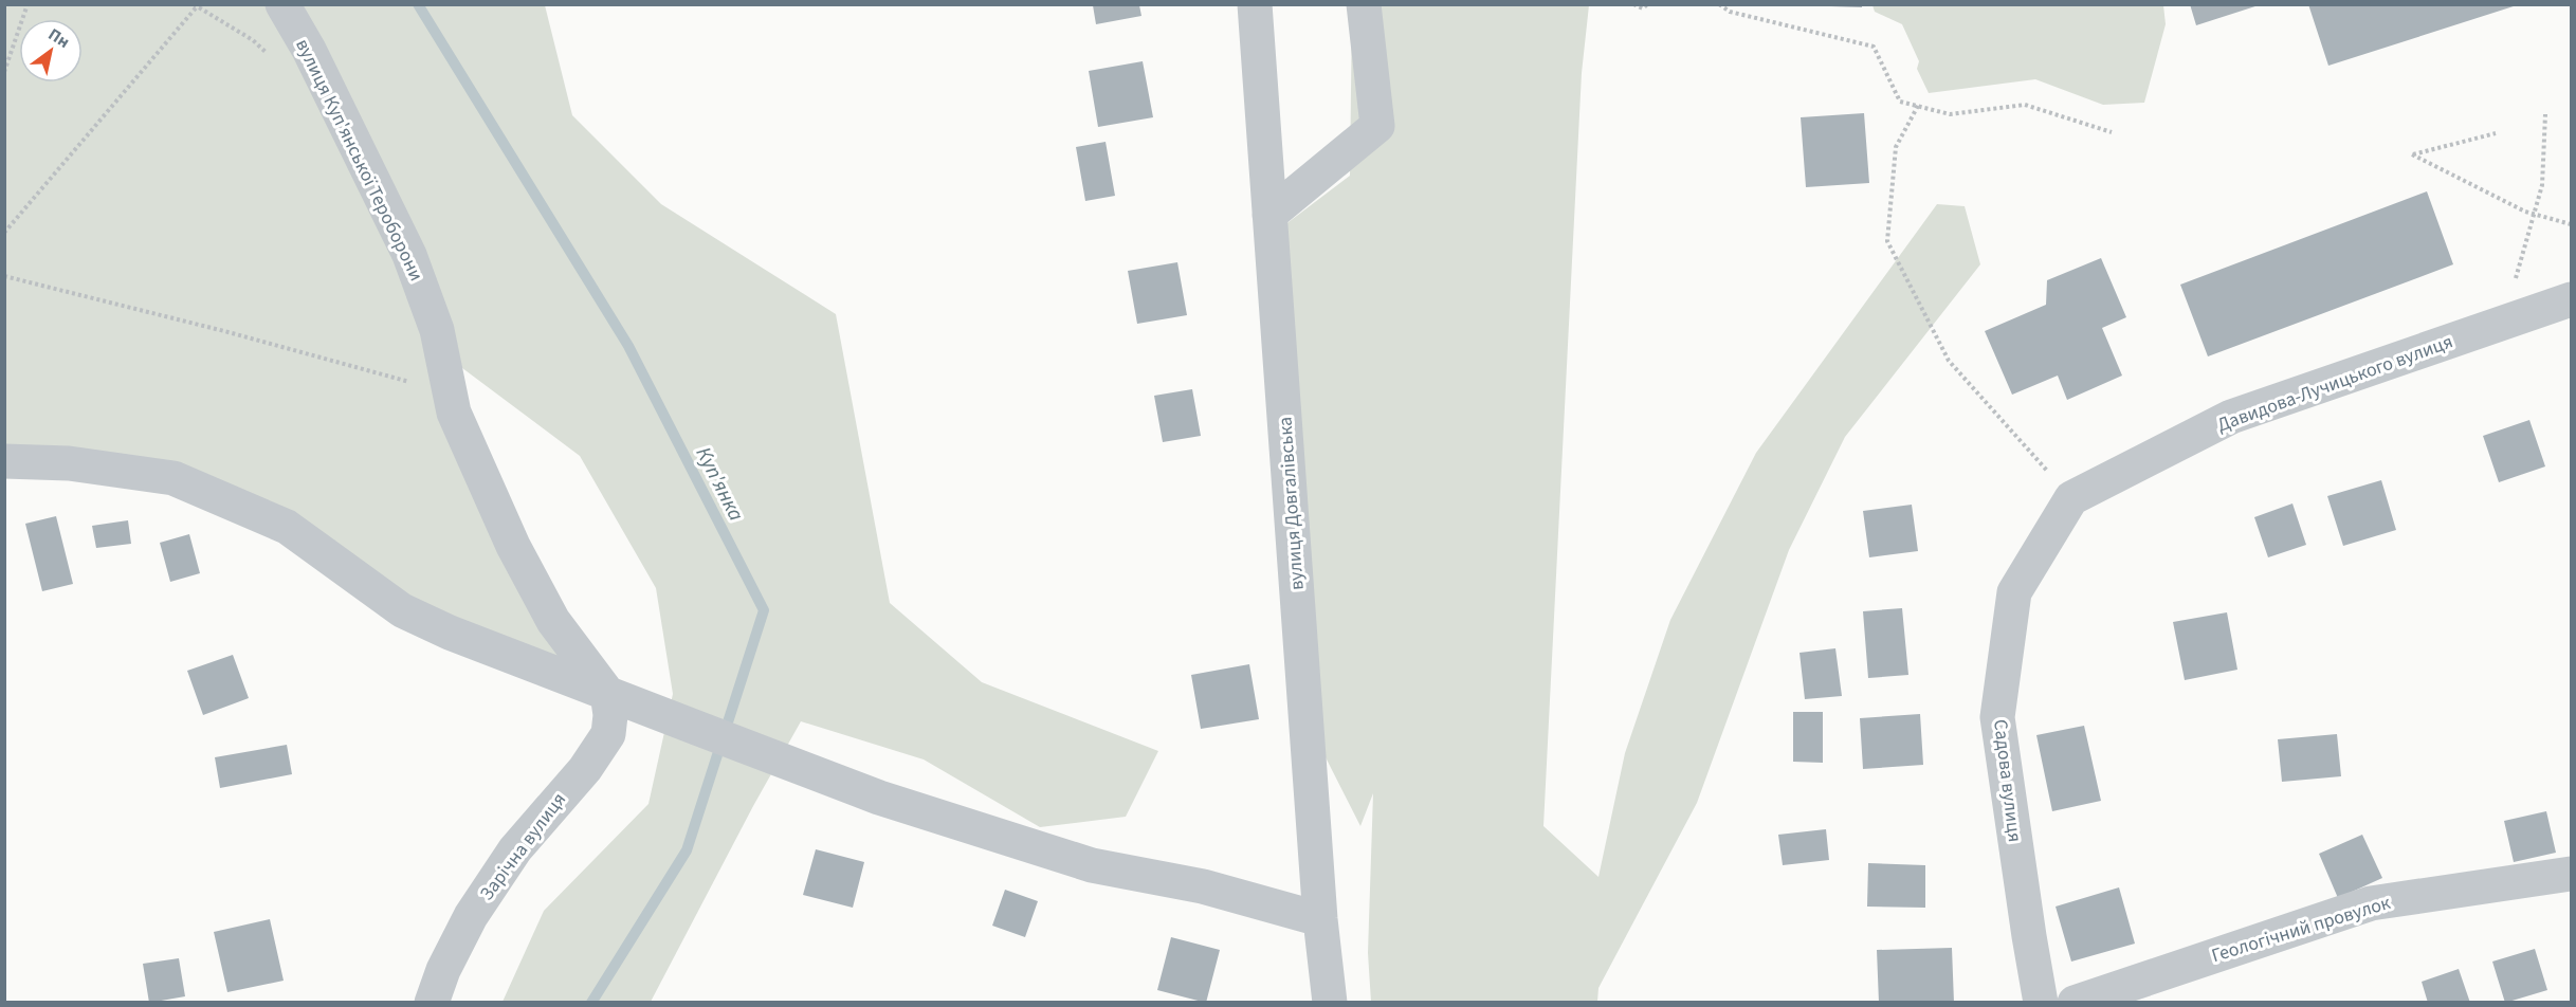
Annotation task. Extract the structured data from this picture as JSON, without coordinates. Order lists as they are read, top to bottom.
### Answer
{
  "streets": {
    "street": [
      "вулиця Куп'янської Тероборони",
      "Давидова-Лучицького вулиця",
      "вулиця Довгалівська",
      "Садова вулиця",
      "Зарічна вулиця",
      "Геологічний провулок"
    ]
  },
  "crossings": [
    ["вулиця Куп'янської Тероборони", "Зарічна вулиця"],
    ["Давидова-Лучицького вулиця", "Садова вулиця"]
  ],
  "water": ["Куп'янка"],
  "north": "top right"
}
